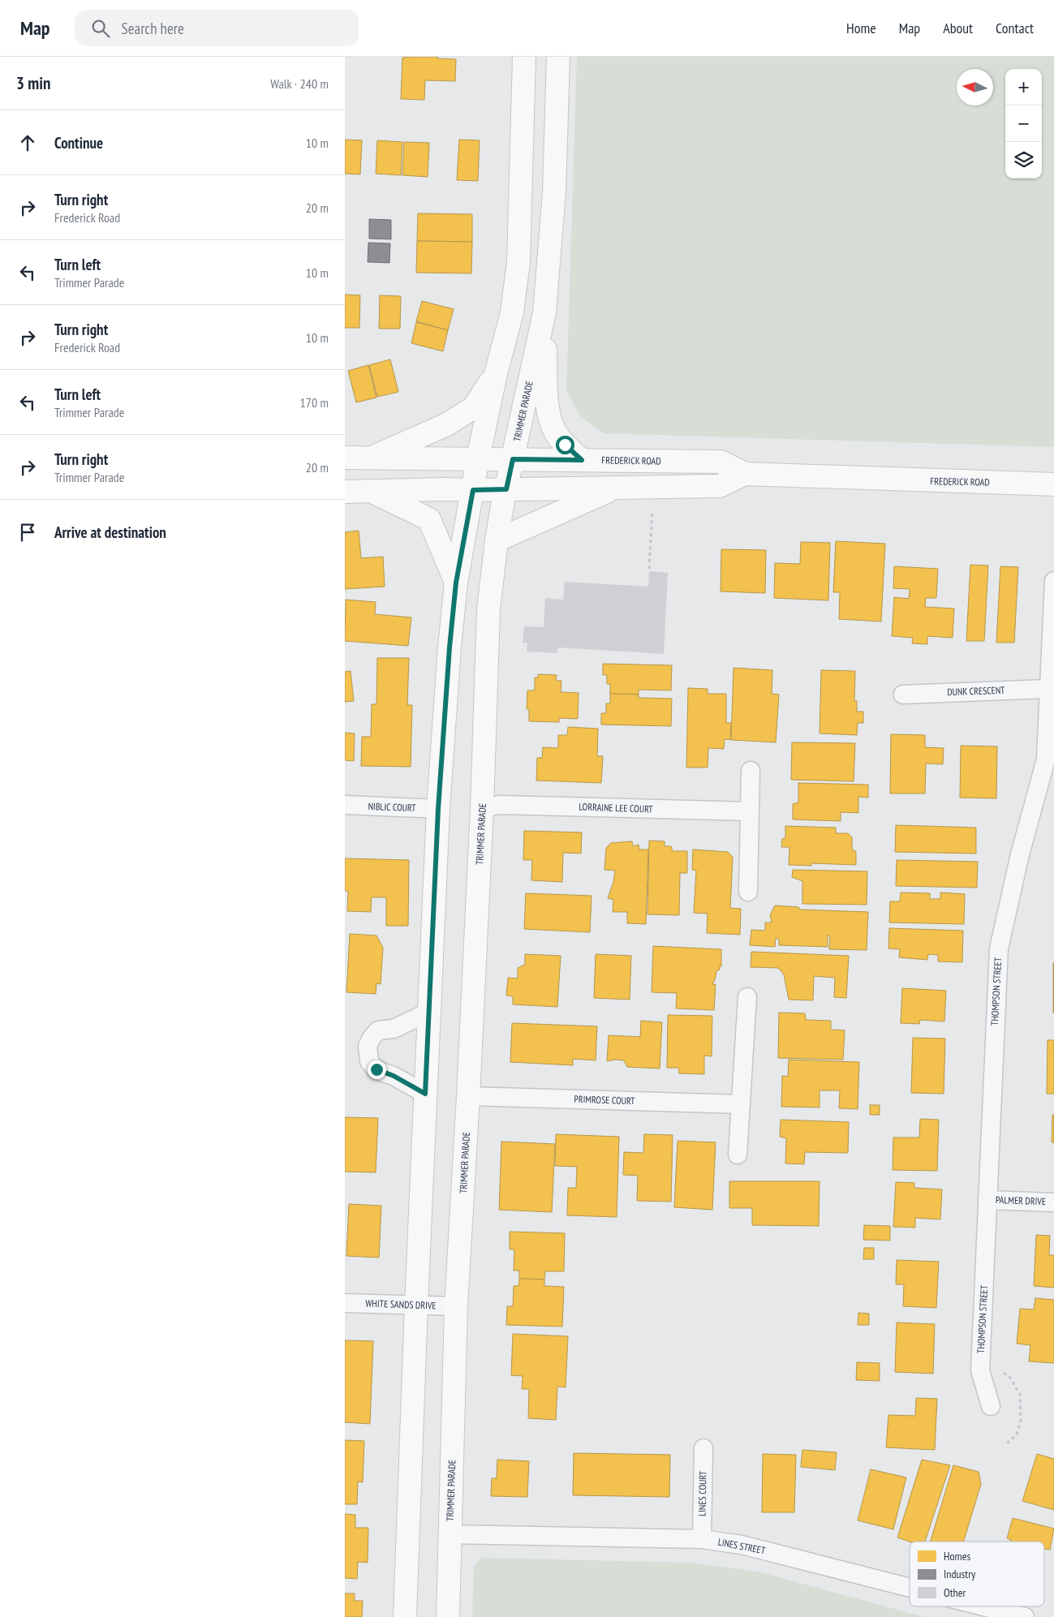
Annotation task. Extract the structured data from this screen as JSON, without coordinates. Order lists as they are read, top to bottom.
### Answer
{
  "streets": {
    "main road": ["TRIMMER PARADE", "FREDERICK ROAD"],
    "street": [
      "DUNK CRESCENT",
      "NIBLIC COURT",
      "LORRAINE LEE COURT",
      "THOMPSON STREET",
      "PRIMROSE COURT",
      "PALMER DRIVE",
      "WHITE SANDS DRIVE",
      "LINES COURT",
      "LINES STREET"
    ]
  },
  "crossings": [
    ["TRIMMER PARADE", "FREDERICK ROAD"],
    ["TRIMMER PARADE", "LORRAINE LEE COURT"],
    ["TRIMMER PARADE", "PRIMROSE COURT"],
    ["TRIMMER PARADE", "WHITE SANDS DRIVE"],
    ["TRIMMER PARADE", "LINES STREET"],
    ["DUNK CRESCENT", "THOMPSON STREET"],
    ["THOMPSON STREET", "PALMER DRIVE"],
    ["LINES COURT", "LINES STREET"]
  ],
  "legend": ["Homes", "Industry", "Other"],
  "north": "left",
  "page": {
    "header": "Map",
    "search": "Search here",
    "nav": [
      "Home",
      "Map",
      "About",
      "Contact"
    ],
    "heading": ["3 min", "Walk · 240 m"],
    "map_buttons": ["+", "−"],
    "list": [
      ["Continue", "10 m"],
      ["Turn right", "Frederick Road", "20 m"],
      ["Turn left", "Trimmer Parade", "10 m"],
      ["Turn right", "Frederick Road", "10 m"],
      ["Turn left", "Trimmer Parade", "170 m"],
      ["Turn right", "Trimmer Parade", "20 m"],
      "Arrive at destination"
    ]
  }
}
